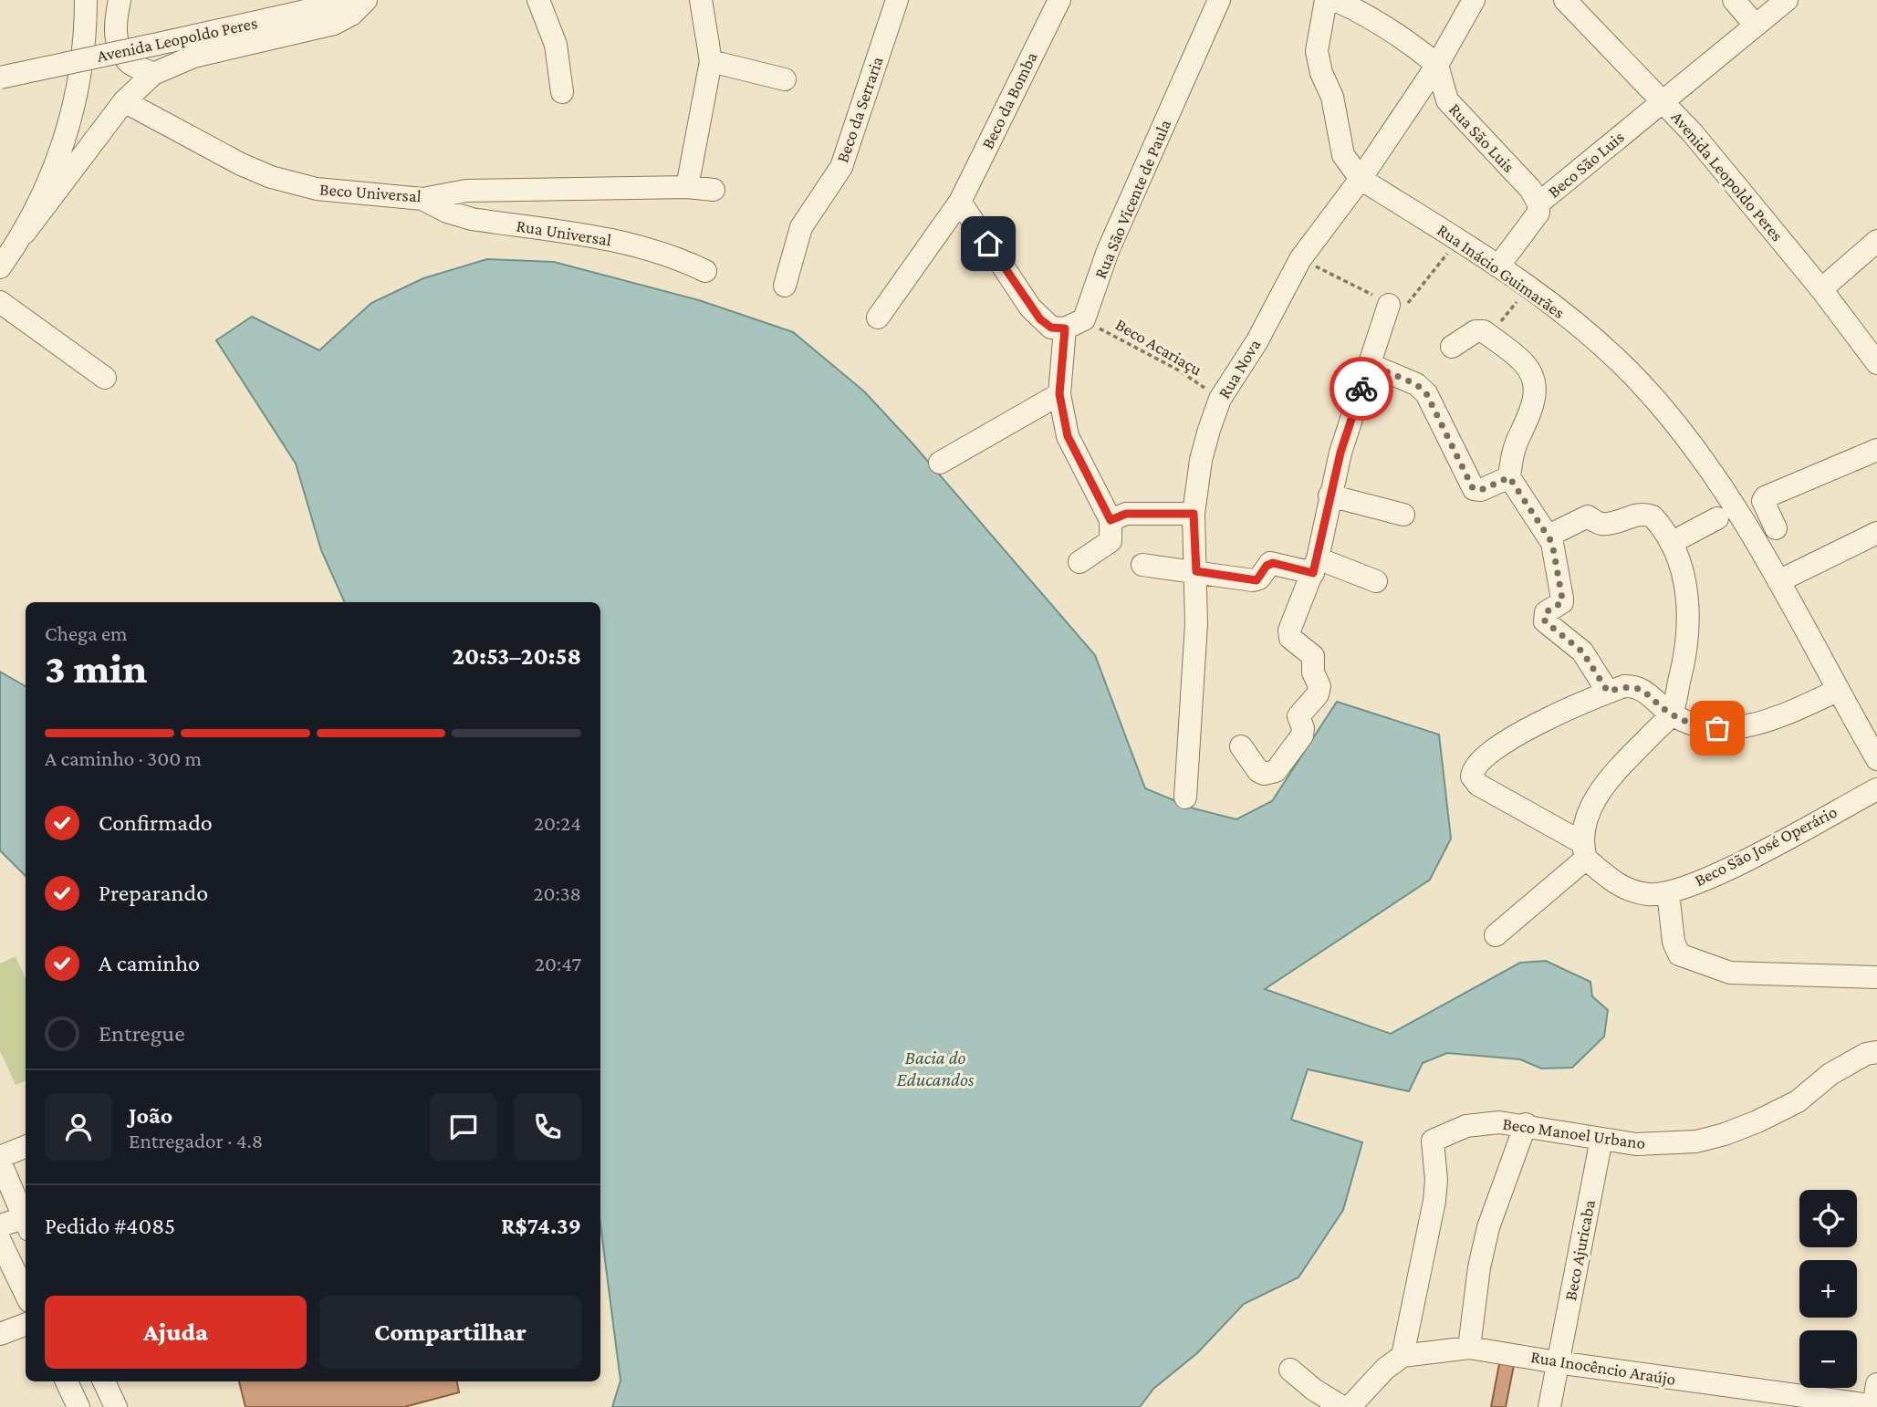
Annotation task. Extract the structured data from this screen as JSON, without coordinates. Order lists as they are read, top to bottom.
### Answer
{
  "streets": {
    "street": [
      "Avenida Leopoldo Peres",
      "Beco da Bomba",
      "Beco da Serraria",
      "Rua São Luis",
      "Beco São Luis",
      "Beco Universal",
      "Rua São Vicente de Paula",
      "Rua Universal",
      "Rua Inácio Guimarães",
      "Rua Nova",
      "Beco São José Operário",
      "Beco Manoel Urbano",
      "Beco Ajuricaba",
      "Rua Inocêncio Araújo"
    ],
    "path": ["Beco Acariaçu"]
  },
  "crossings": [
    ["Avenida Leopoldo Peres", "Beco São Luis"],
    ["Rua São Luis", "Beco São Luis"],
    ["Rua São Luis", "Rua Nova"],
    ["Beco São Luis", "Rua Inácio Guimarães"],
    ["Beco Universal", "Rua Universal"],
    ["Rua São Vicente de Paula", "Beco Acariaçu"],
    ["Rua Inácio Guimarães", "Rua Nova"],
    ["Beco Acariaçu", "Rua Nova"],
    ["Beco Manoel Urbano", "Beco Ajuricaba"],
    ["Beco Manoel Urbano", "Rua Inocêncio Araújo"],
    ["Beco Ajuricaba", "Rua Inocêncio Araújo"]
  ],
  "water": ["Bacia do Educandos"],
  "page": {
    "heading": ["3 min", "Chega em", "20:53–20:58"],
    "panel": [
      "João",
      "Entregador · 4.8",
      "Pedido #4085",
      "R$74.39"
    ],
    "bar": "A caminho · 300 m",
    "list": [
      ["Confirmado", "20:24"],
      ["Preparando", "20:38"],
      ["A caminho", "20:47"],
      "Entregue"
    ],
    "map_buttons": ["+", "−"],
    "buttons": ["Ajuda", "Compartilhar"]
  }
}
